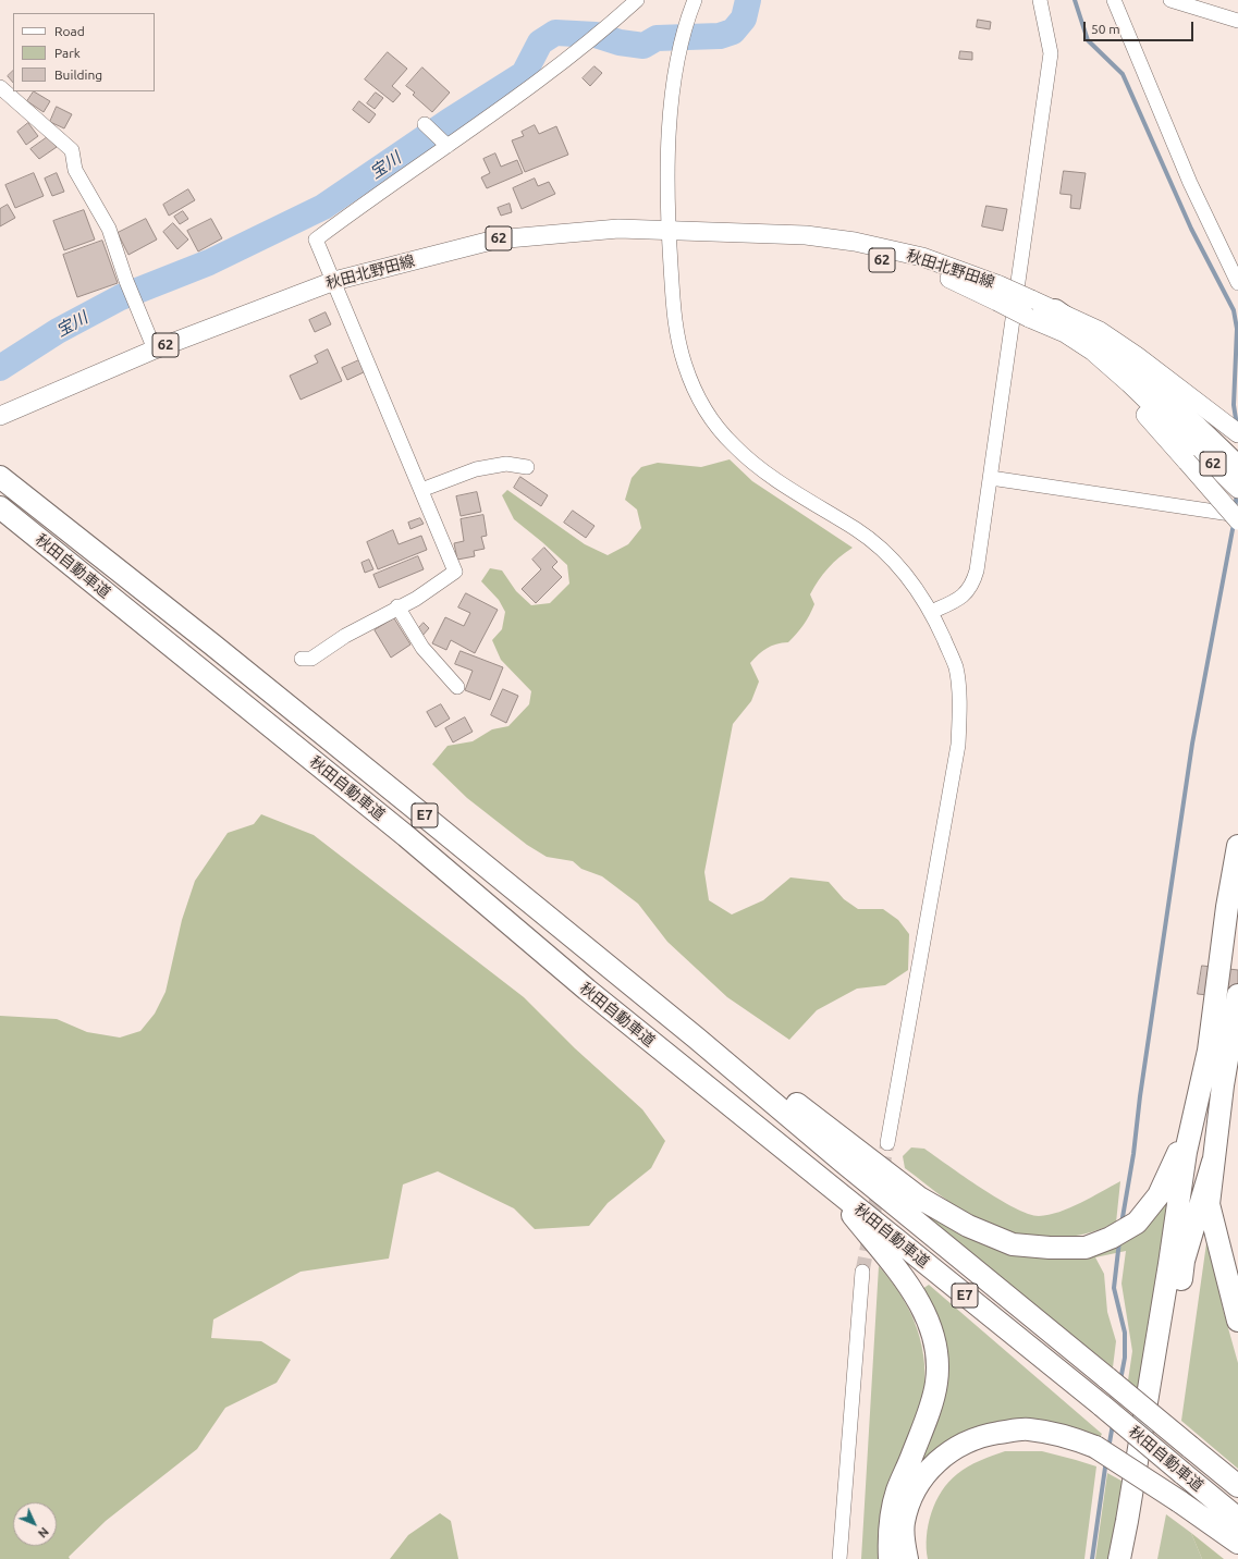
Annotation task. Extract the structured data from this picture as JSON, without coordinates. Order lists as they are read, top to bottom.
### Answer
{
  "streets": {
    "highway": ["秋田自動車道", "E7"],
    "main road": ["62", "秋田北野田線"]
  },
  "crossings": [
    ["62", "秋田北野田線"]
  ],
  "water": ["宝川"],
  "legend": ["Road", "Park", "Building"],
  "scale_bar": "50 m",
  "north": "bottom right"
}
